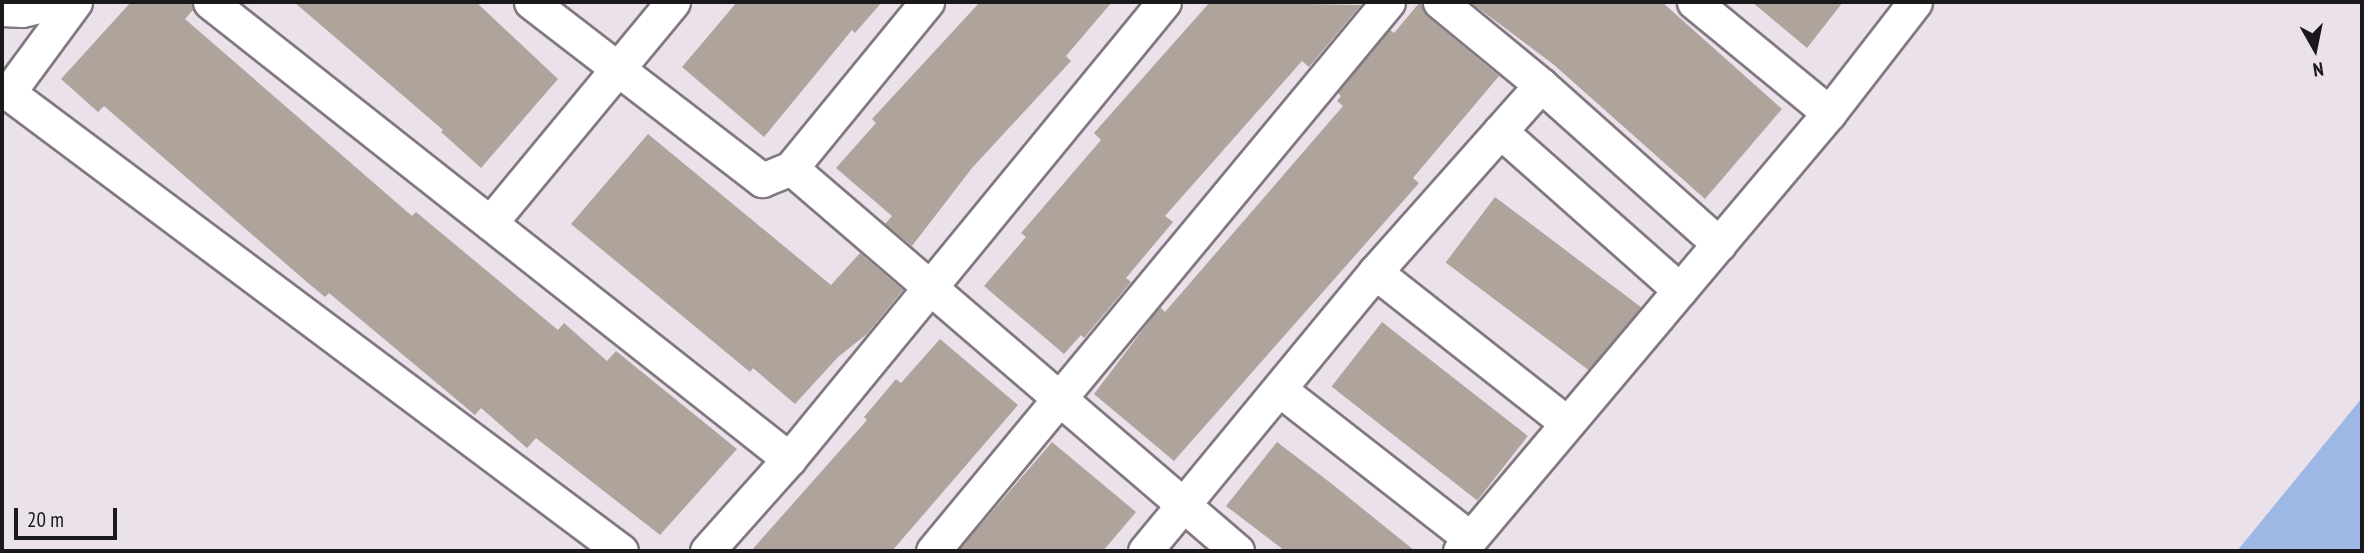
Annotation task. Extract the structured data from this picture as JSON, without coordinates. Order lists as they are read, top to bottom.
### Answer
{
  "scale_bar": "20 m",
  "north": "bottom"
}
